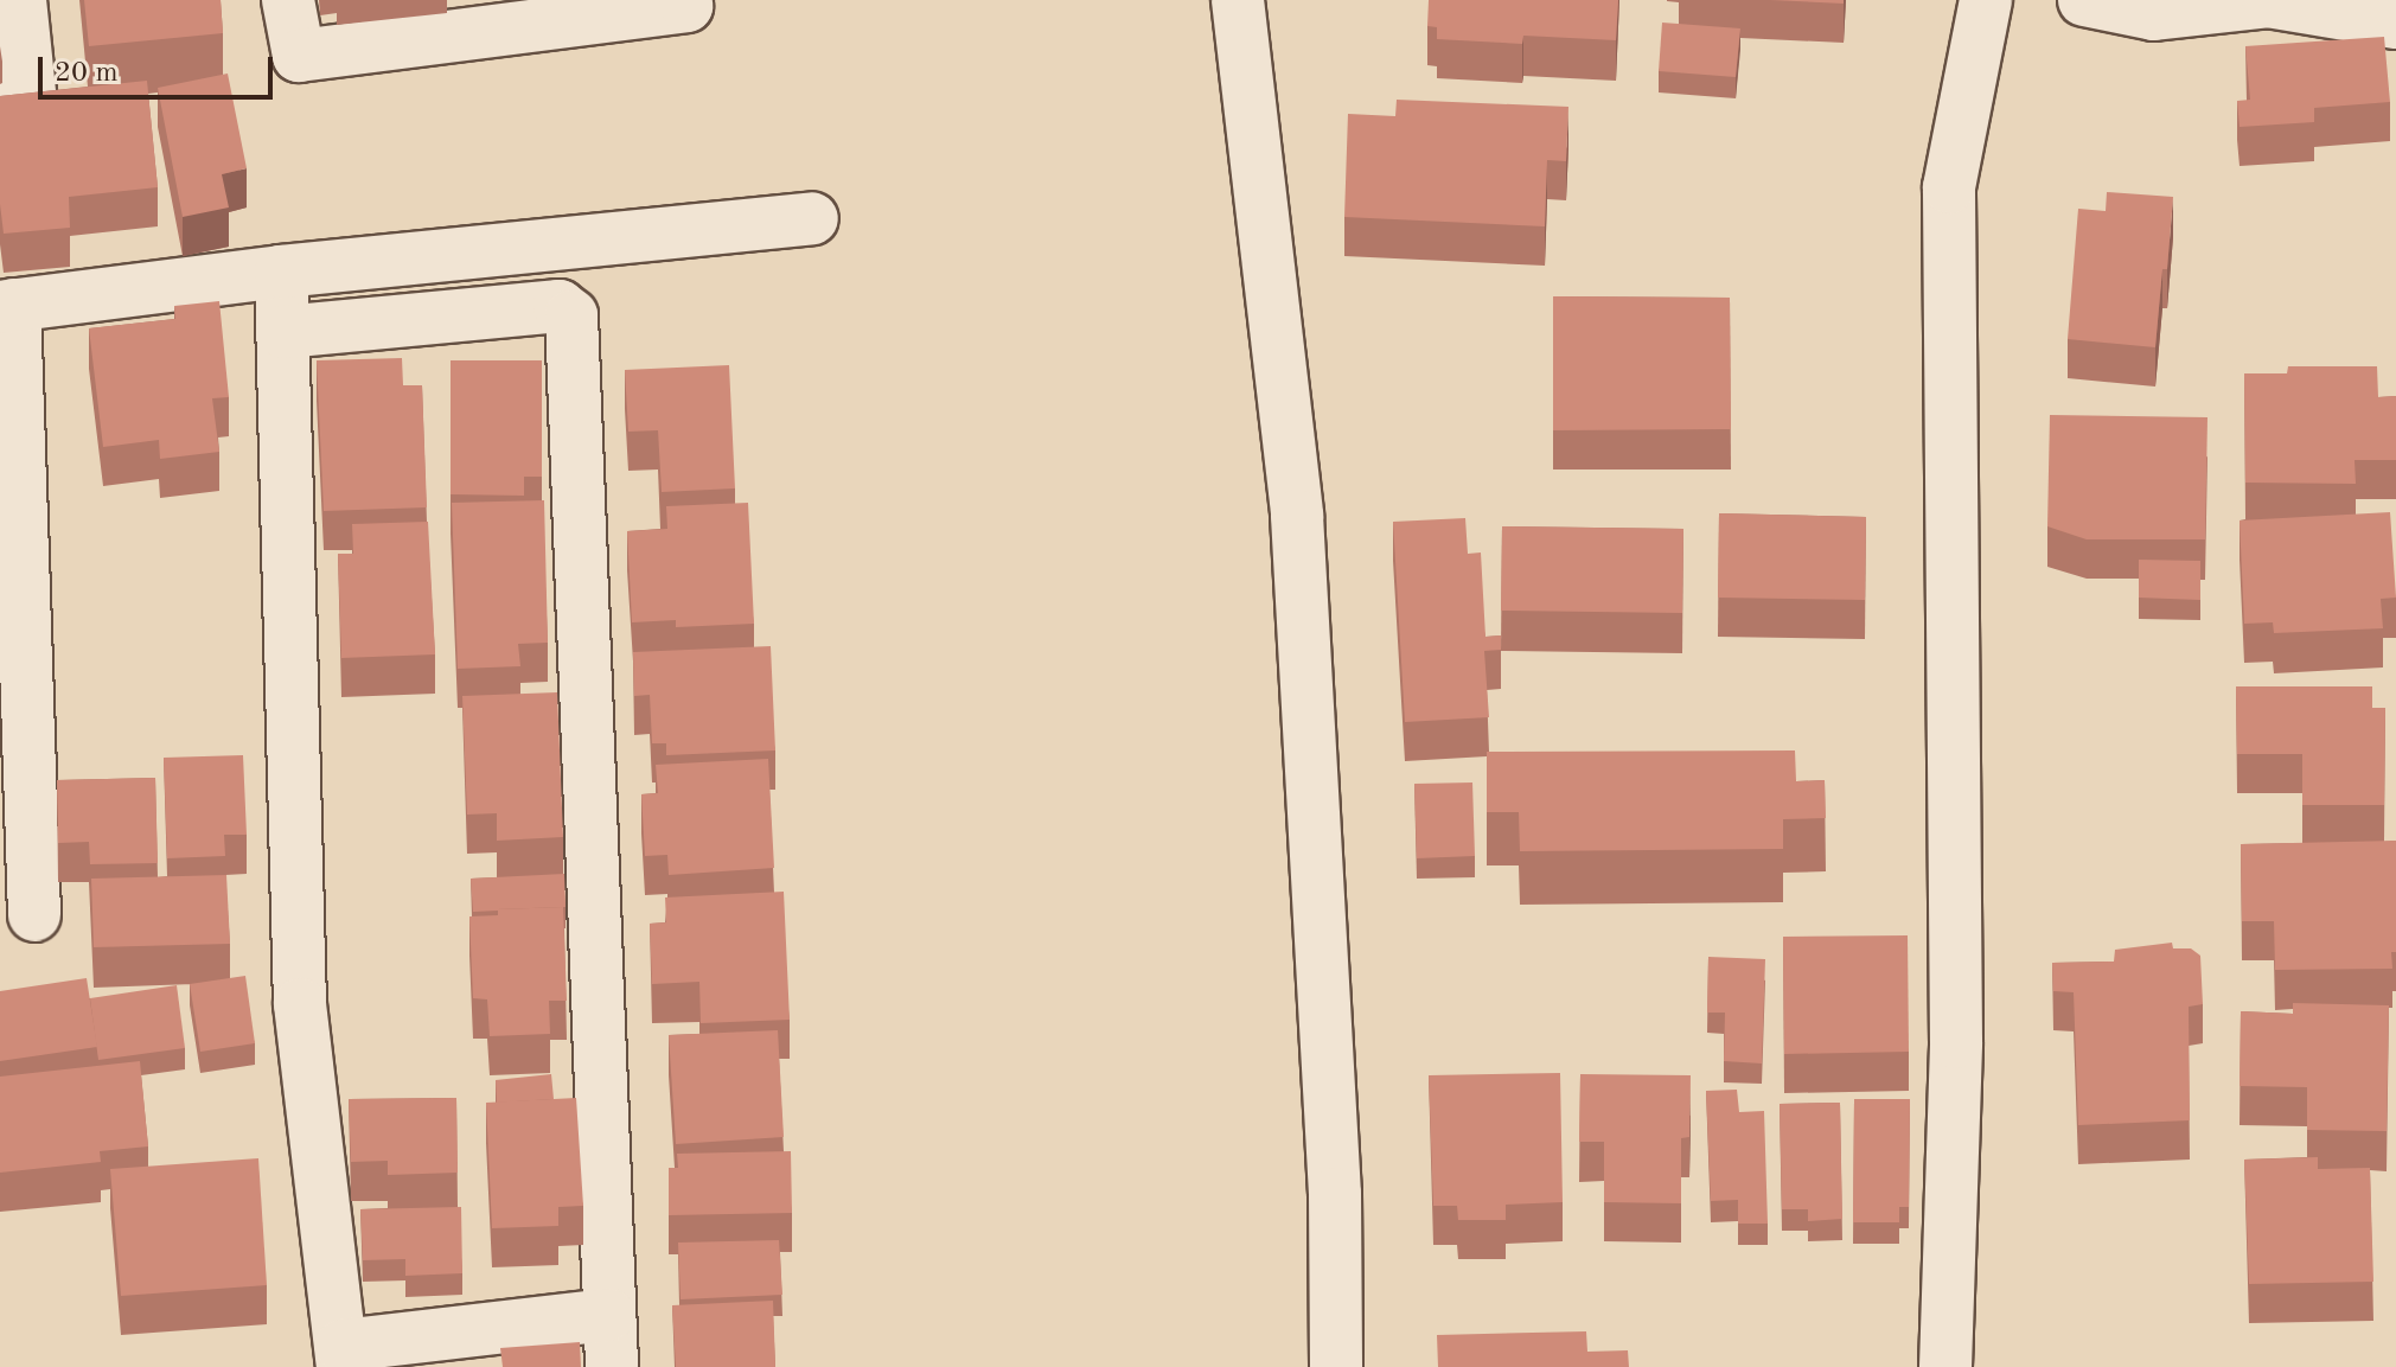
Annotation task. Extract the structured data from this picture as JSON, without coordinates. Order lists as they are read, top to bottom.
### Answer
{
  "scale_bar": "20 m"
}
